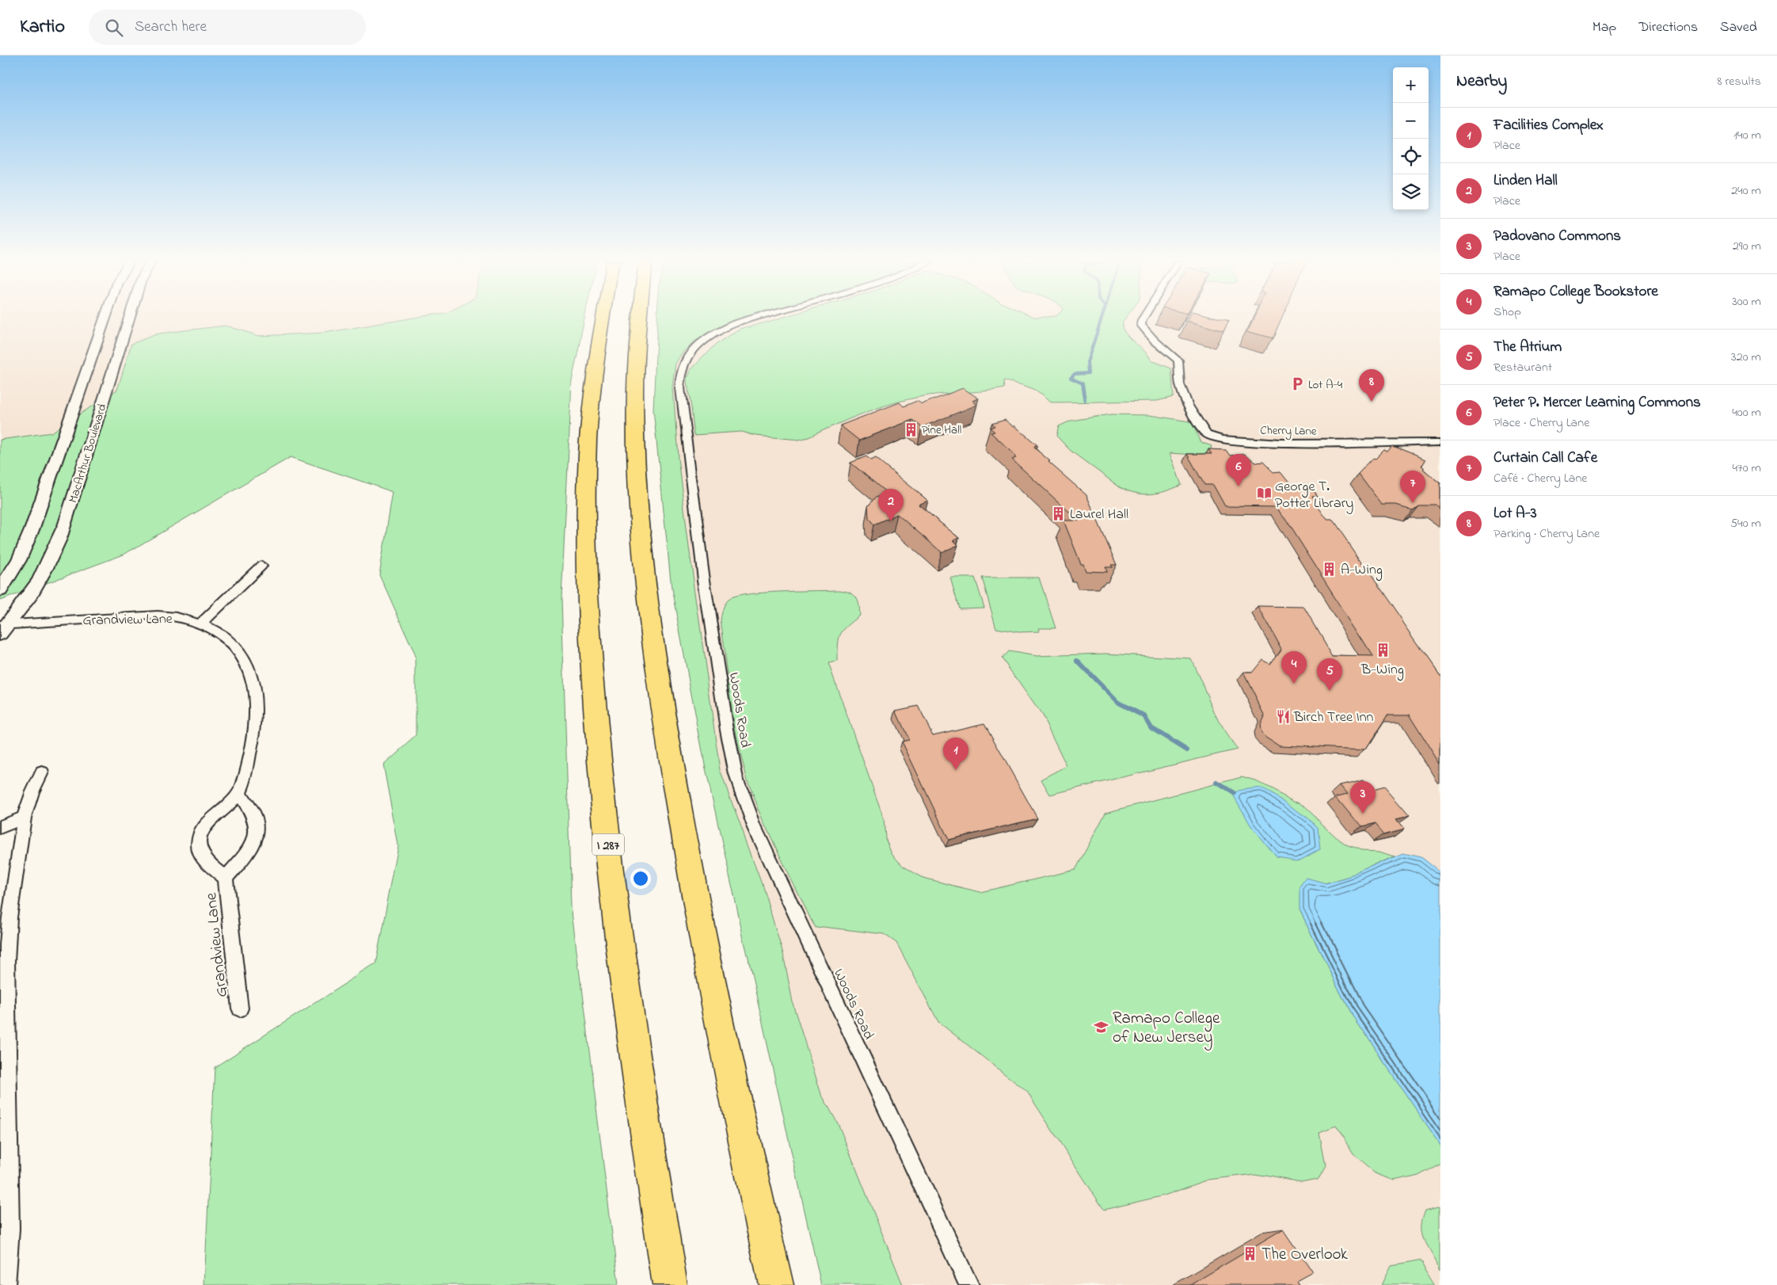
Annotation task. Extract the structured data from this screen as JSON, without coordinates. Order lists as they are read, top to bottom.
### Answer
{
  "streets": {
    "highway": ["I 287"],
    "main road": ["MacArthur Boulevard"],
    "street": ["Cherry Lane", "Grandview Lane", "Woods Road"]
  },
  "crossings": [
    ["MacArthur Boulevard", "Grandview Lane"]
  ],
  "places": {
    "parking": ["Lot A-4"],
    "building": [
      "Pine Hall",
      "Laurel Hall",
      "A-Wing",
      "B-Wing",
      "The Overlook"
    ],
    "library": ["George T. Potter Library"],
    "restaurant": ["Birch Tree Inn"],
    "school or university": ["Ramapo College of New Jersey"]
  },
  "page": {
    "header": "Kartio",
    "search": "Search here",
    "nav": ["Map", "Directions", "Saved"],
    "heading": ["Nearby", "8 results"],
    "map_buttons": ["+", "−"],
    "list": [
      {
        "mark": "1",
        "name": "Facilities Complex",
        "note": "Place",
        "value": "140 m"
      },
      {
        "mark": "2",
        "name": "Linden Hall",
        "note": "Place",
        "value": "240 m"
      },
      {
        "mark": "3",
        "name": "Padovano Commons",
        "note": "Place",
        "value": "290 m"
      },
      {
        "mark": "4",
        "name": "Ramapo College Bookstore",
        "note": "Shop",
        "value": "300 m"
      },
      {
        "mark": "5",
        "name": "The Atrium",
        "note": "Restaurant",
        "value": "320 m"
      },
      {
        "mark": "6",
        "name": "Peter P. Mercer Learning Commons",
        "note": "Place · Cherry Lane",
        "value": "400 m"
      },
      {
        "mark": "7",
        "name": "Curtain Call Cafe",
        "note": "Café · Cherry Lane",
        "value": "470 m"
      },
      {
        "mark": "8",
        "name": "Lot A-3",
        "note": "Parking · Cherry Lane",
        "value": "540 m"
      }
    ],
    "pins": [
      "8",
      "6",
      "7",
      "2",
      "4",
      "5",
      "1",
      "3"
    ]
  }
}
